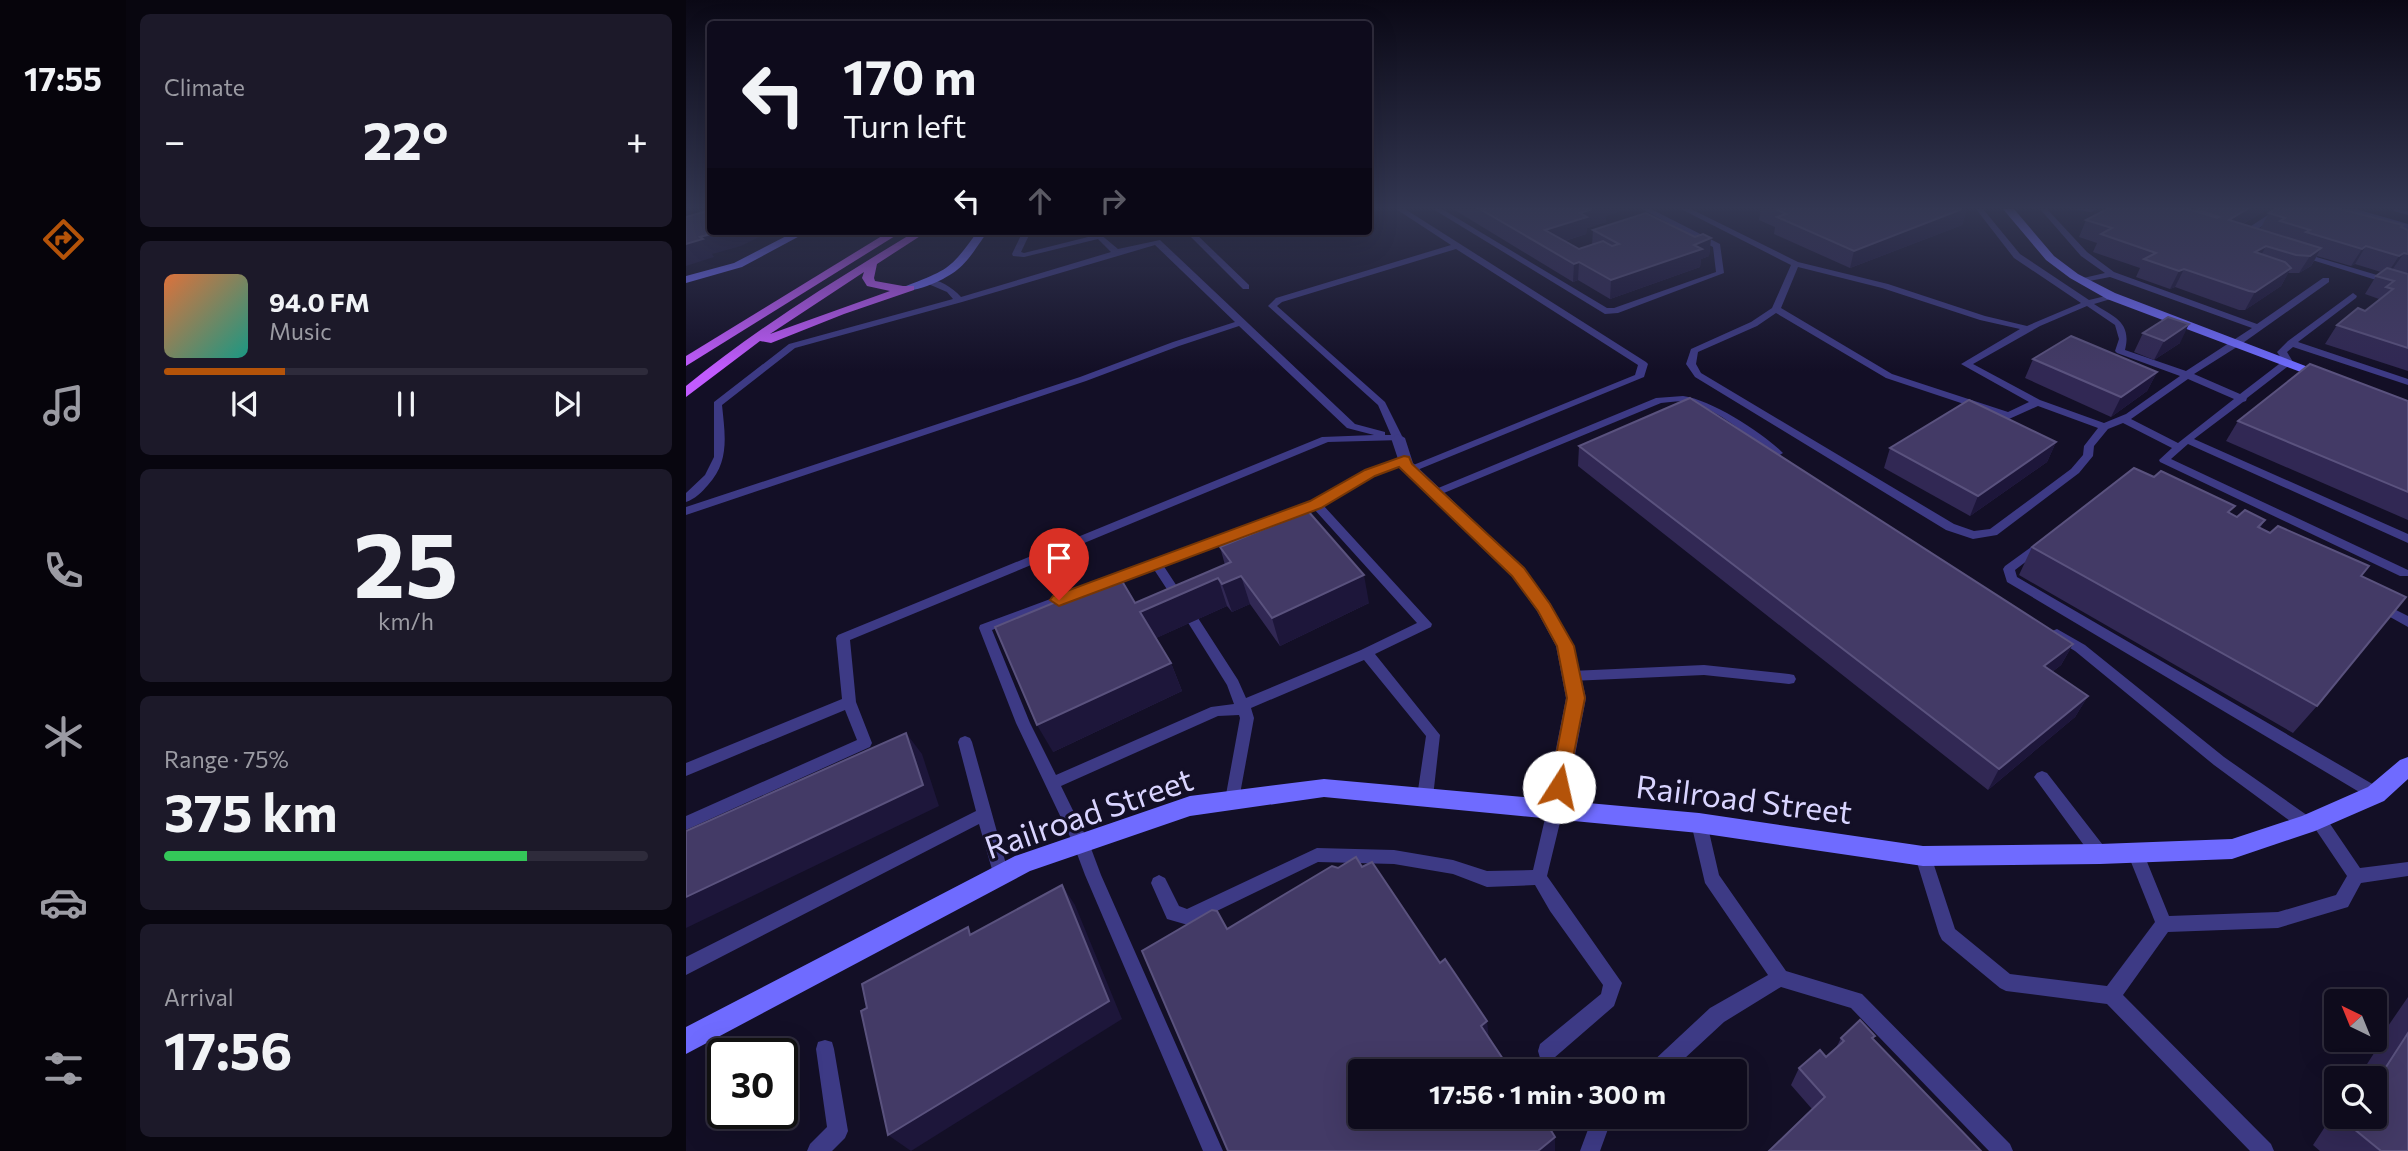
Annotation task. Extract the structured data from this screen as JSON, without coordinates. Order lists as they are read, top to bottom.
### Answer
{
  "streets": {
    "street": ["Railroad Street"]
  },
  "north": "top left",
  "page": {
    "tabs": "17:55",
    "tile": [
      "Climate",
      ["25", "km/h"],
      ["Range · 75%", "375 km"],
      ["Arrival", "17:56"]
    ],
    "turn": ["170 m", "Turn left"],
    "heat": ["−", "22°", "+"],
    "song": ["94.0 FM", "Music"],
    "limit": "30",
    "trip": "17:56 · 1 min · 300 m"
  }
}
